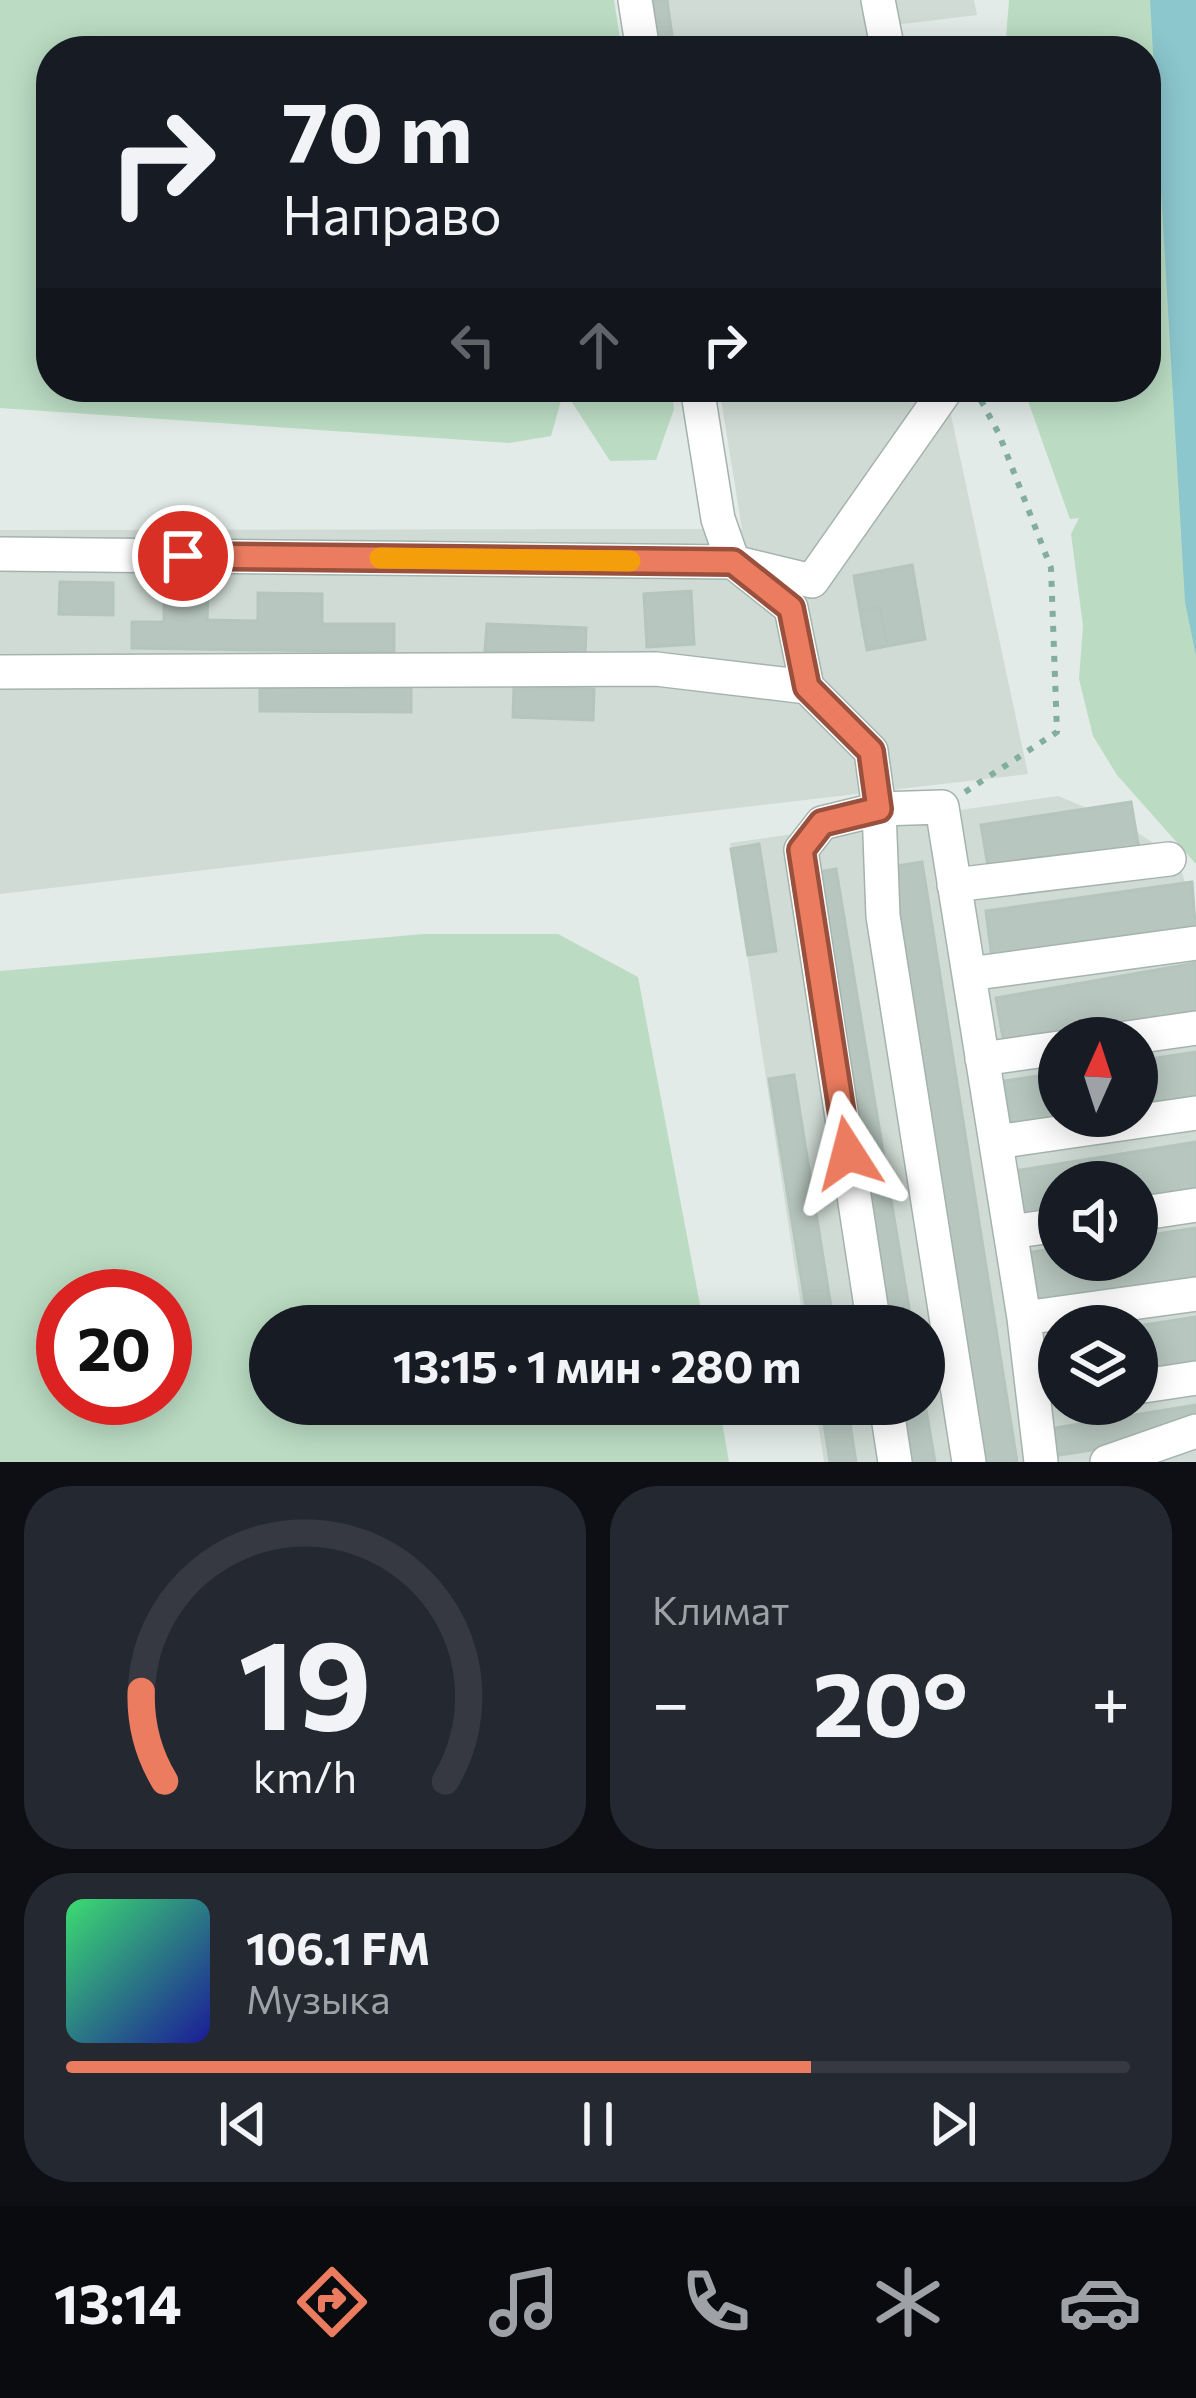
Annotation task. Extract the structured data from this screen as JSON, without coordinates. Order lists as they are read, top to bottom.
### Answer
{
  "north": "top",
  "page": {
    "turn": ["70 m", "Направо"],
    "limit": "20",
    "trip": "13:15 · 1 мин · 280 m",
    "tile": "Климат",
    "heat": ["−", "20°", "+"],
    "song": ["106.1 FM", "Музыка"],
    "tabs": "13:14",
    "gauge": ["19", "km/h"]
  }
}
